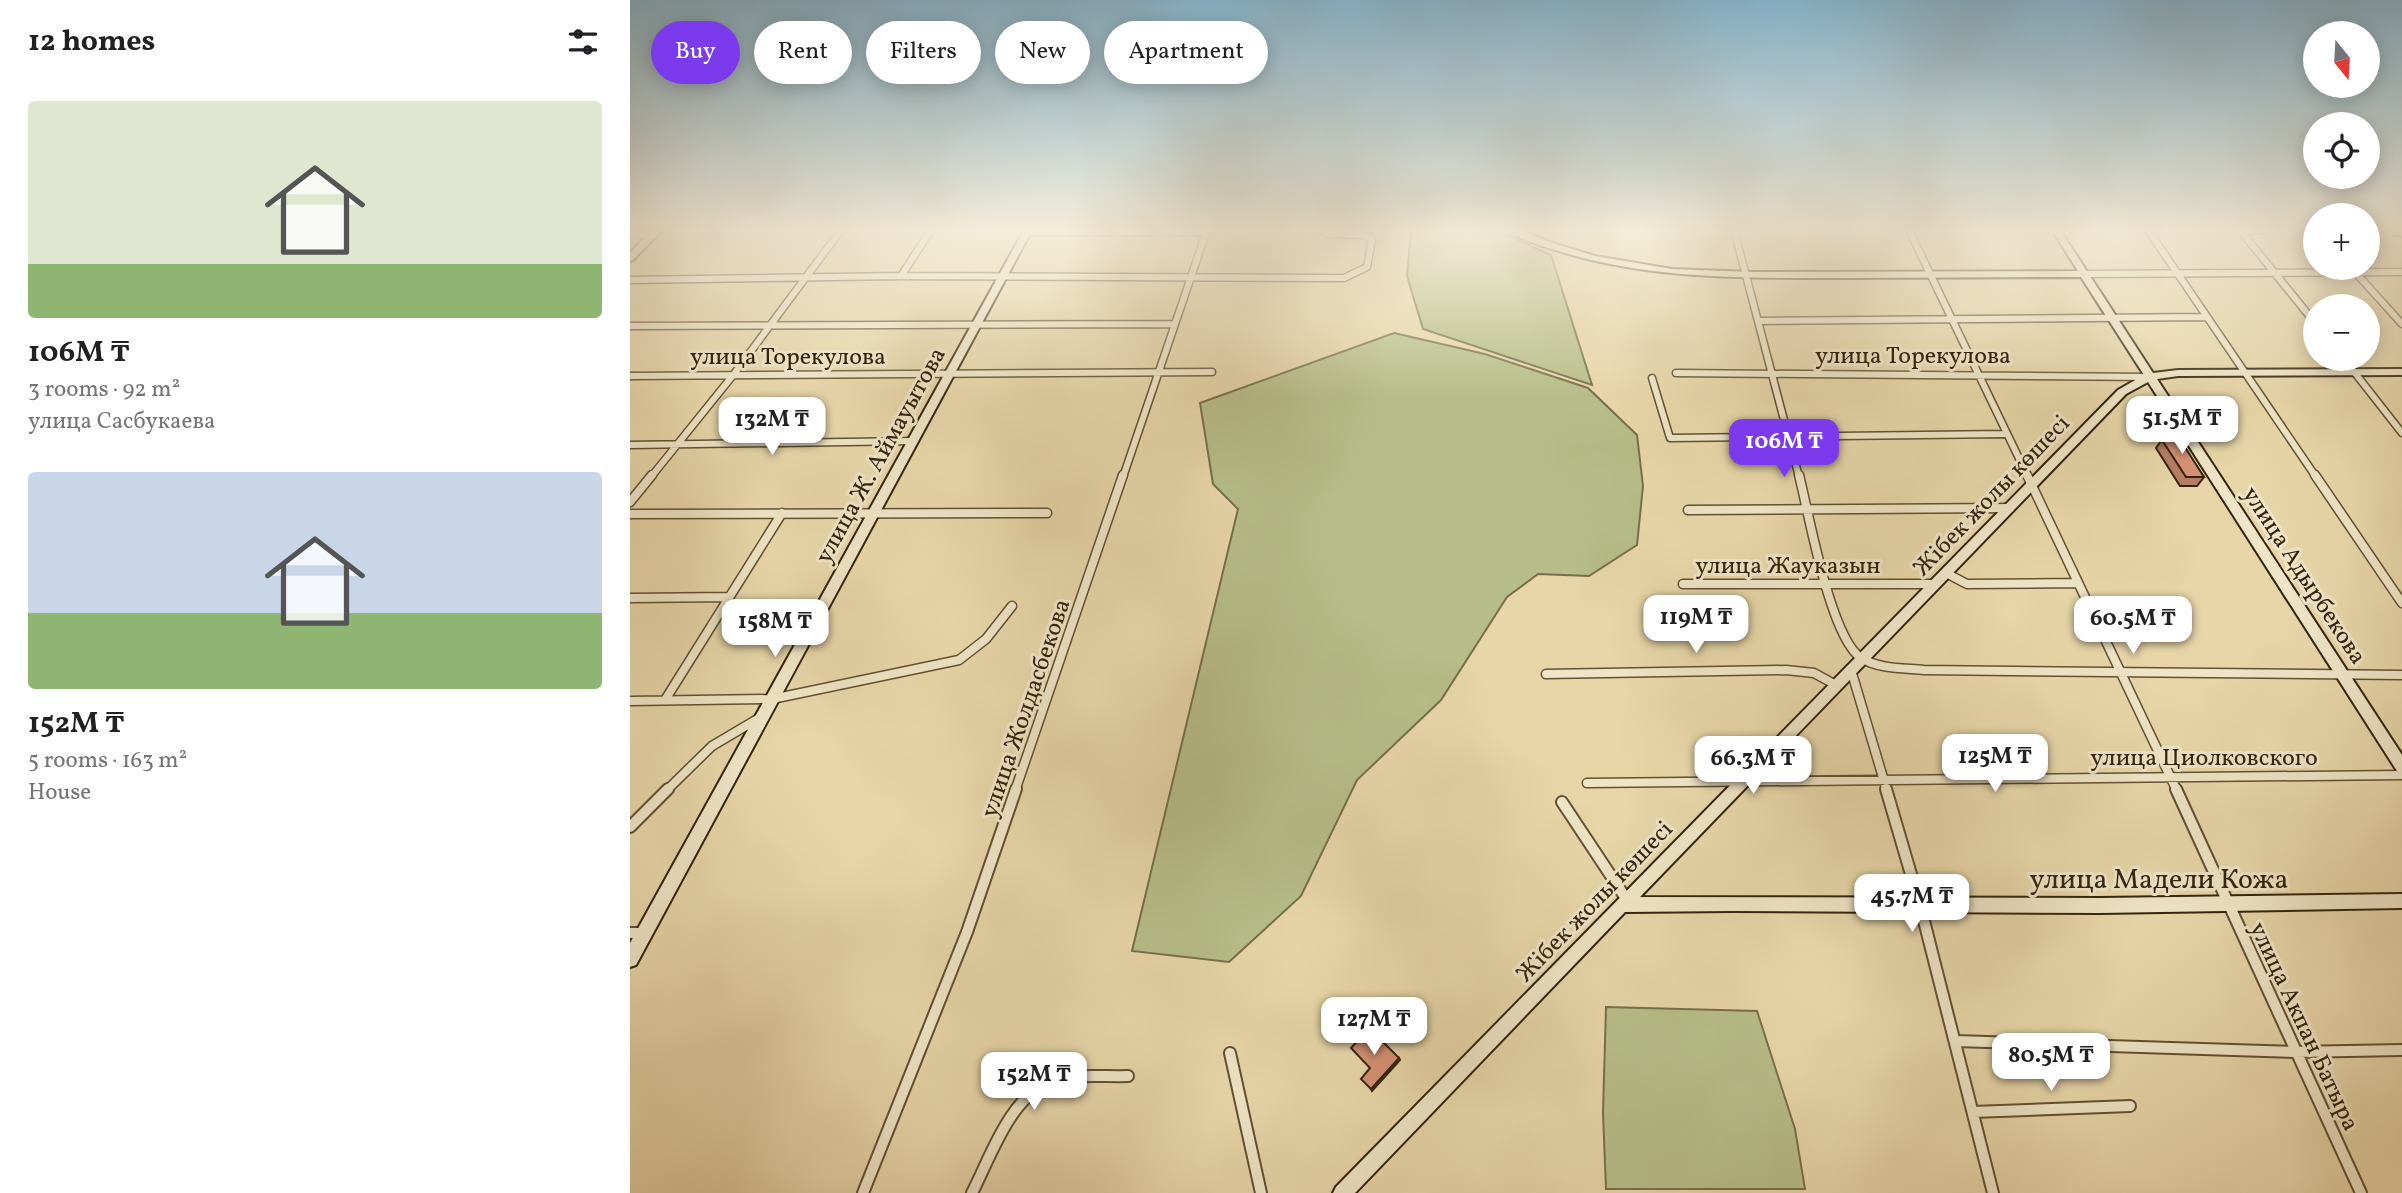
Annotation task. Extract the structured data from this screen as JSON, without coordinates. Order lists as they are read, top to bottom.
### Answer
{
  "streets": {
    "main road": [
      "улица Ж. Аймауытова",
      "Жібек жолы көшесі",
      "улица Адырбекова",
      "улица Мадели Кожа"
    ],
    "street": [
      "улица Торекулова",
      "улица Жауказын",
      "улица Жолдасбекова",
      "улица Циолковского",
      "улица Акпан Батыра"
    ]
  },
  "crossings": [
    ["улица Торекулова", "улица Ж. Аймауытова"],
    ["улица Торекулова", "Жібек жолы көшесі"],
    ["улица Торекулова", "улица Адырбекова"],
    ["улица Торекулова", "улица Жолдасбекова"],
    ["улица Торекулова", "улица Акпан Батыра"],
    ["Жібек жолы көшесі", "улица Жауказын"],
    ["Жібек жолы көшесі", "улица Адырбекова"],
    ["Жібек жолы көшесі", "улица Циолковского"],
    ["Жібек жолы көшесі", "улица Мадели Кожа"],
    ["Жібек жолы көшесі", "улица Акпан Батыра"],
    ["улица Циолковского", "улица Акпан Батыра"],
    ["улица Мадели Кожа", "улица Акпан Батыра"]
  ],
  "north": "bottom",
  "page": {
    "heading": "12 homes",
    "map_buttons": ["+", "−"],
    "chip": [
      "Buy",
      "Rent",
      "Filters",
      "New",
      "Apartment"
    ],
    "list": [
      {
        "name": "106M ₸",
        "note": "3 rooms · 92 m² · улица Сасбукаева"
      },
      {
        "name": "152M ₸",
        "note": "5 rooms · 163 m² · House"
      }
    ],
    "price": [
      "51.5M ₸",
      "132M ₸",
      "106M ₸",
      "119M ₸",
      "60.5M ₸",
      "158M ₸",
      "125M ₸",
      "66.3M ₸",
      "45.7M ₸",
      "127M ₸",
      "80.5M ₸",
      "152M ₸"
    ]
  }
}
